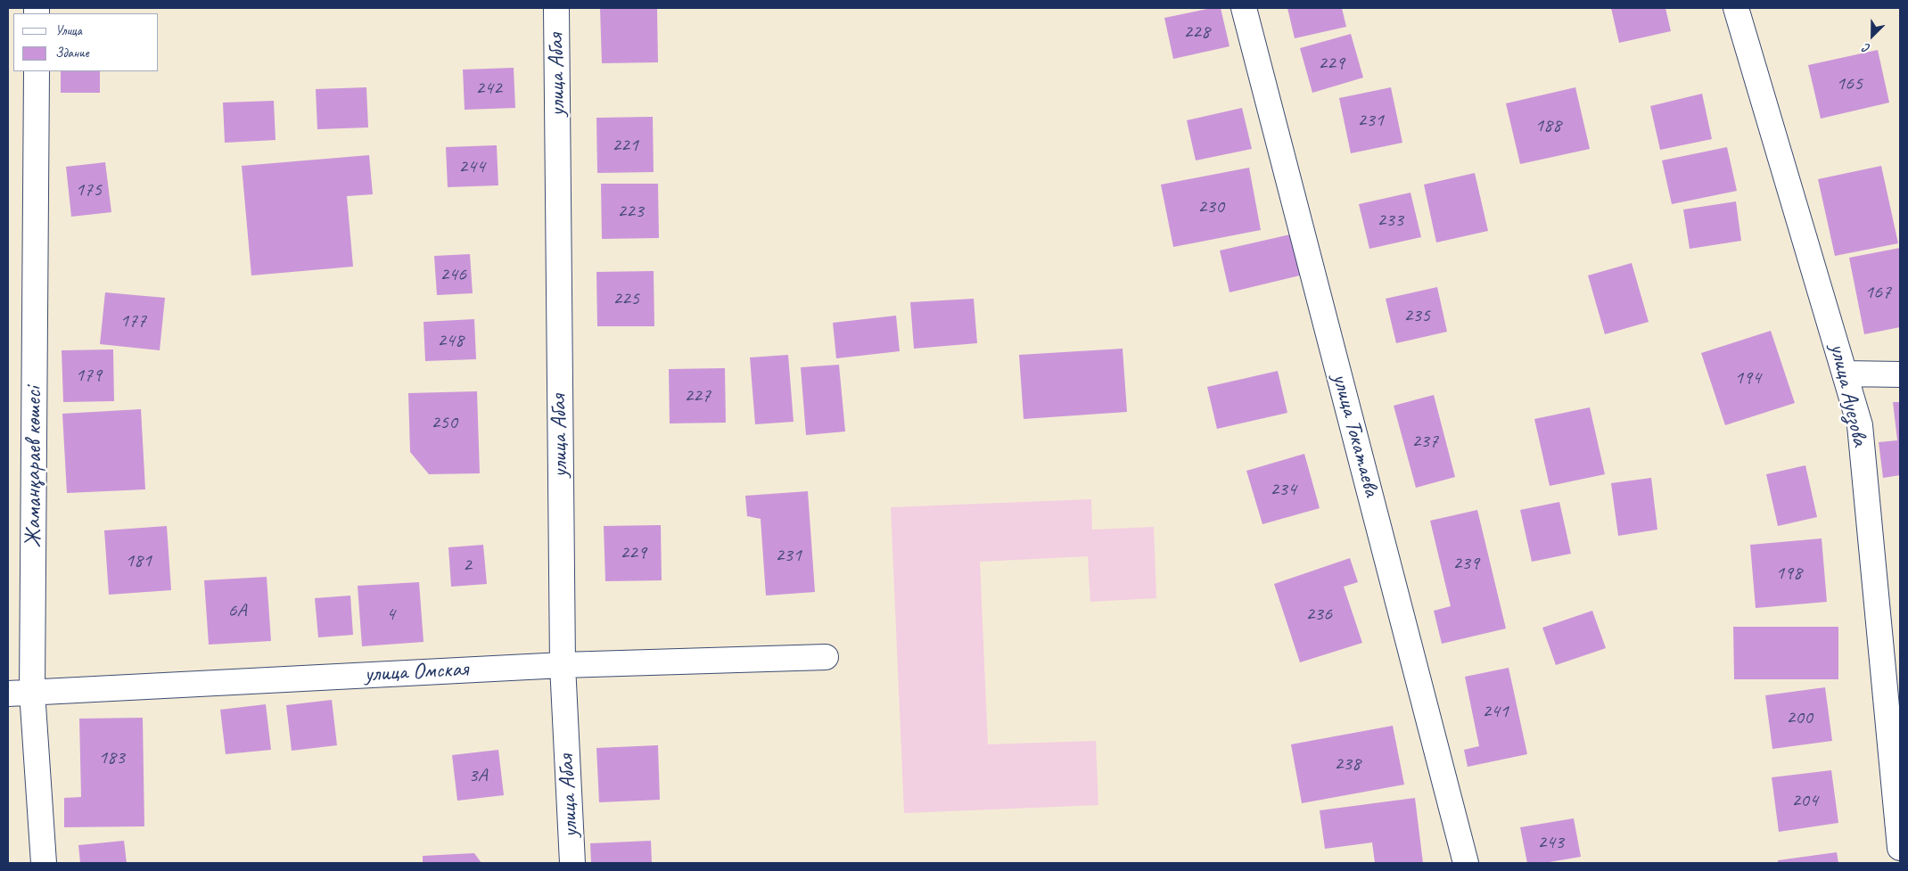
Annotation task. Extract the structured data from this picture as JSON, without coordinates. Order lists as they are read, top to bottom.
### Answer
{
  "streets": {
    "street": [
      "улица Абая",
      "улица Ауезова",
      "улица Токатаева",
      "Жаманқараев көшесі",
      "улица Омская"
    ]
  },
  "crossings": [
    ["улица Абая", "улица Омская"],
    ["Жаманқараев көшесі", "улица Омская"]
  ],
  "house_numbers": [
    "228",
    "229",
    "165",
    "242",
    "231",
    "188",
    "221",
    "244",
    "175",
    "230",
    "223",
    "233",
    "246",
    "167",
    "225",
    "235",
    "177",
    "248",
    "179",
    "194",
    "227",
    "250",
    "237",
    "234",
    "229",
    "231",
    "181",
    "239",
    "2",
    "198",
    "6А",
    "4",
    "236",
    "241",
    "200",
    "183",
    "238",
    "3А",
    "204",
    "243"
  ],
  "legend": ["Улица", "Здание"],
  "north": "bottom left"
}
